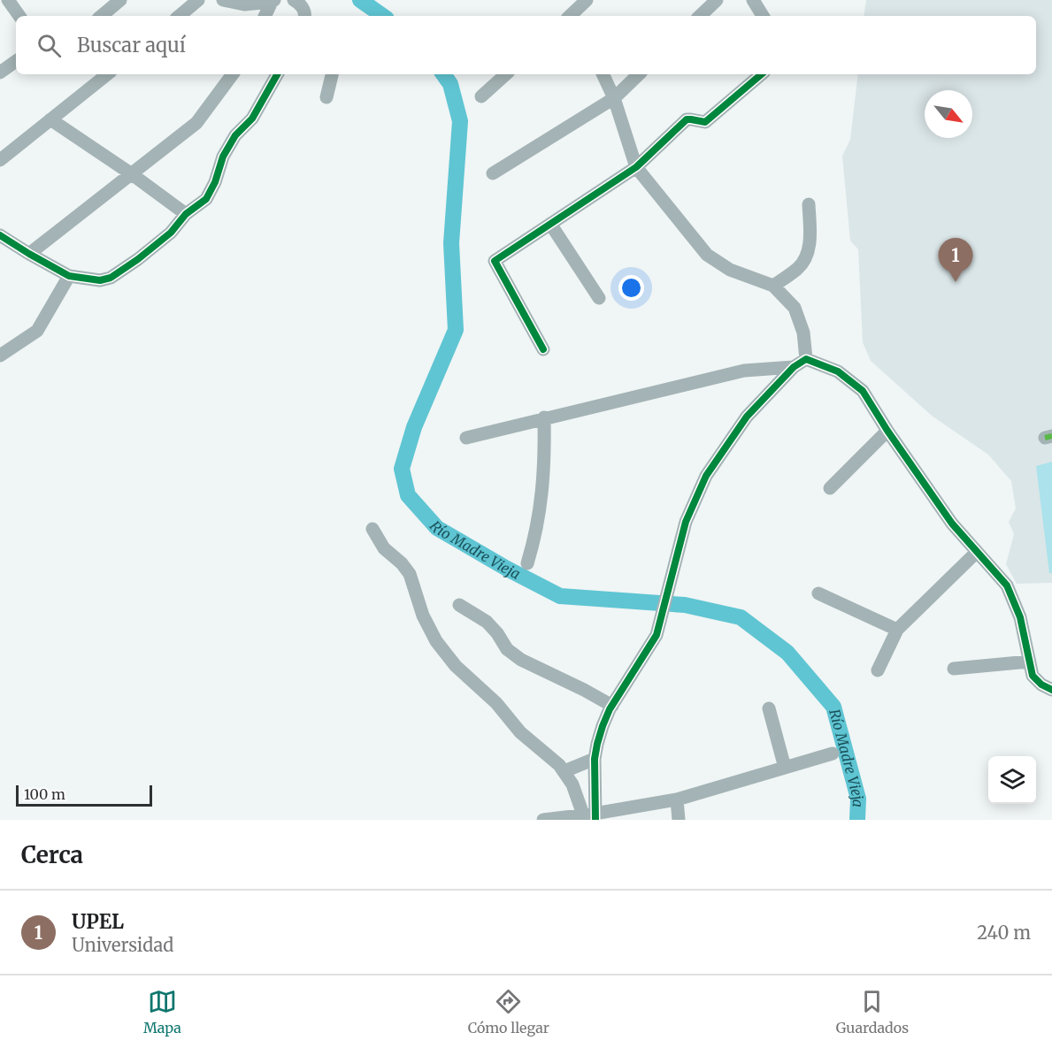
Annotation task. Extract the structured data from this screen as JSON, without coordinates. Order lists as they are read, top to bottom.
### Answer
{
  "water": ["Río Madre Vieja"],
  "scale_bar": "100 m",
  "north": "bottom right",
  "page": {
    "search": "Buscar aquí",
    "pins": "1",
    "scale": "100 m",
    "heading": "Cerca",
    "list": [
      {
        "mark": "1",
        "name": "UPEL",
        "note": "Universidad",
        "value": "240 m"
      }
    ],
    "nav": ["Mapa", "Cómo llegar", "Guardados"]
  }
}
